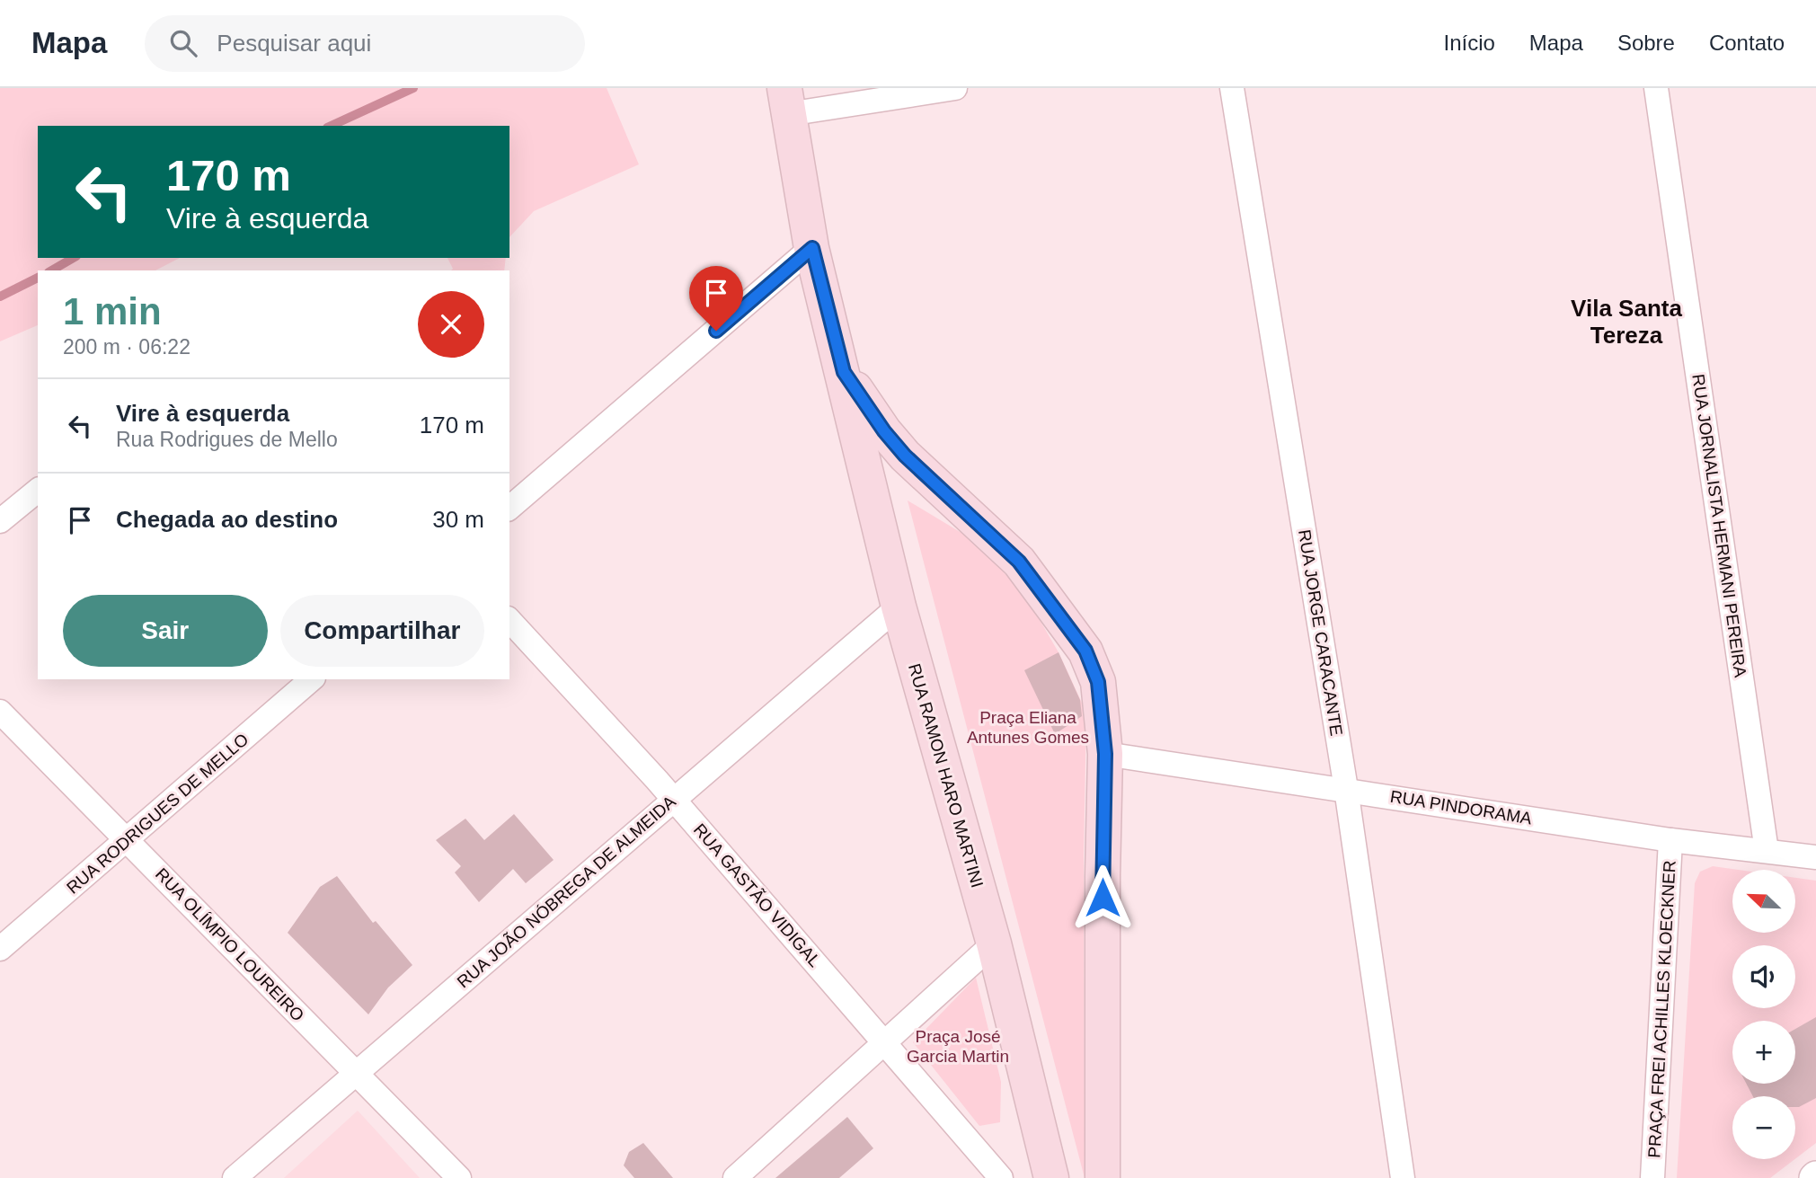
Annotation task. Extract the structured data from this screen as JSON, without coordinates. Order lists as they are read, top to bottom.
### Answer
{
  "streets": {
    "main road": ["RUA RAMON HARO MARTINI"],
    "street": [
      "RUA JORNALISTA HERMANI PEREIRA",
      "RUA JORGE CARACANTE",
      "RUA PINDORAMA",
      "RUA RODRIGUES DE MELLO",
      "RUA JOÃO NÓBREGA DE ALMEIDA",
      "RUA GASTÃO VIDIGAL",
      "RUA OLÍMPIO LOUREIRO",
      "PRAÇA FREI ACHILLES KLOECKNER"
    ]
  },
  "crossings": [
    ["RUA JORNALISTA HERMANI PEREIRA", "RUA PINDORAMA"],
    ["RUA JORGE CARACANTE", "RUA PINDORAMA"],
    ["RUA RAMON HARO MARTINI", "RUA PINDORAMA"],
    ["RUA RAMON HARO MARTINI", "RUA JOÃO NÓBREGA DE ALMEIDA"],
    ["RUA PINDORAMA", "PRAÇA FREI ACHILLES KLOECKNER"],
    ["RUA RODRIGUES DE MELLO", "RUA OLÍMPIO LOUREIRO"],
    ["RUA JOÃO NÓBREGA DE ALMEIDA", "RUA GASTÃO VIDIGAL"],
    ["RUA JOÃO NÓBREGA DE ALMEIDA", "RUA OLÍMPIO LOUREIRO"]
  ],
  "districts": ["Vila Santa Tereza"],
  "parks": ["Praça Eliana Antunes Gomes", "Praça José Garcia Martin"],
  "north": "top left",
  "page": {
    "header": "Mapa",
    "search": "Pesquisar aqui",
    "nav": [
      "Início",
      "Mapa",
      "Sobre",
      "Contato"
    ],
    "turn": ["170 m", "Vire à esquerda"],
    "heading": ["1 min", "200 m · 06:22"],
    "list": [
      {
        "name": "Vire à esquerda",
        "note": "Rua Rodrigues de Mello",
        "value": "170 m"
      },
      {
        "name": "Chegada ao destino",
        "value": "30 m"
      }
    ],
    "buttons": ["Sair", "Compartilhar"],
    "map_buttons": ["+", "−"]
  }
}
